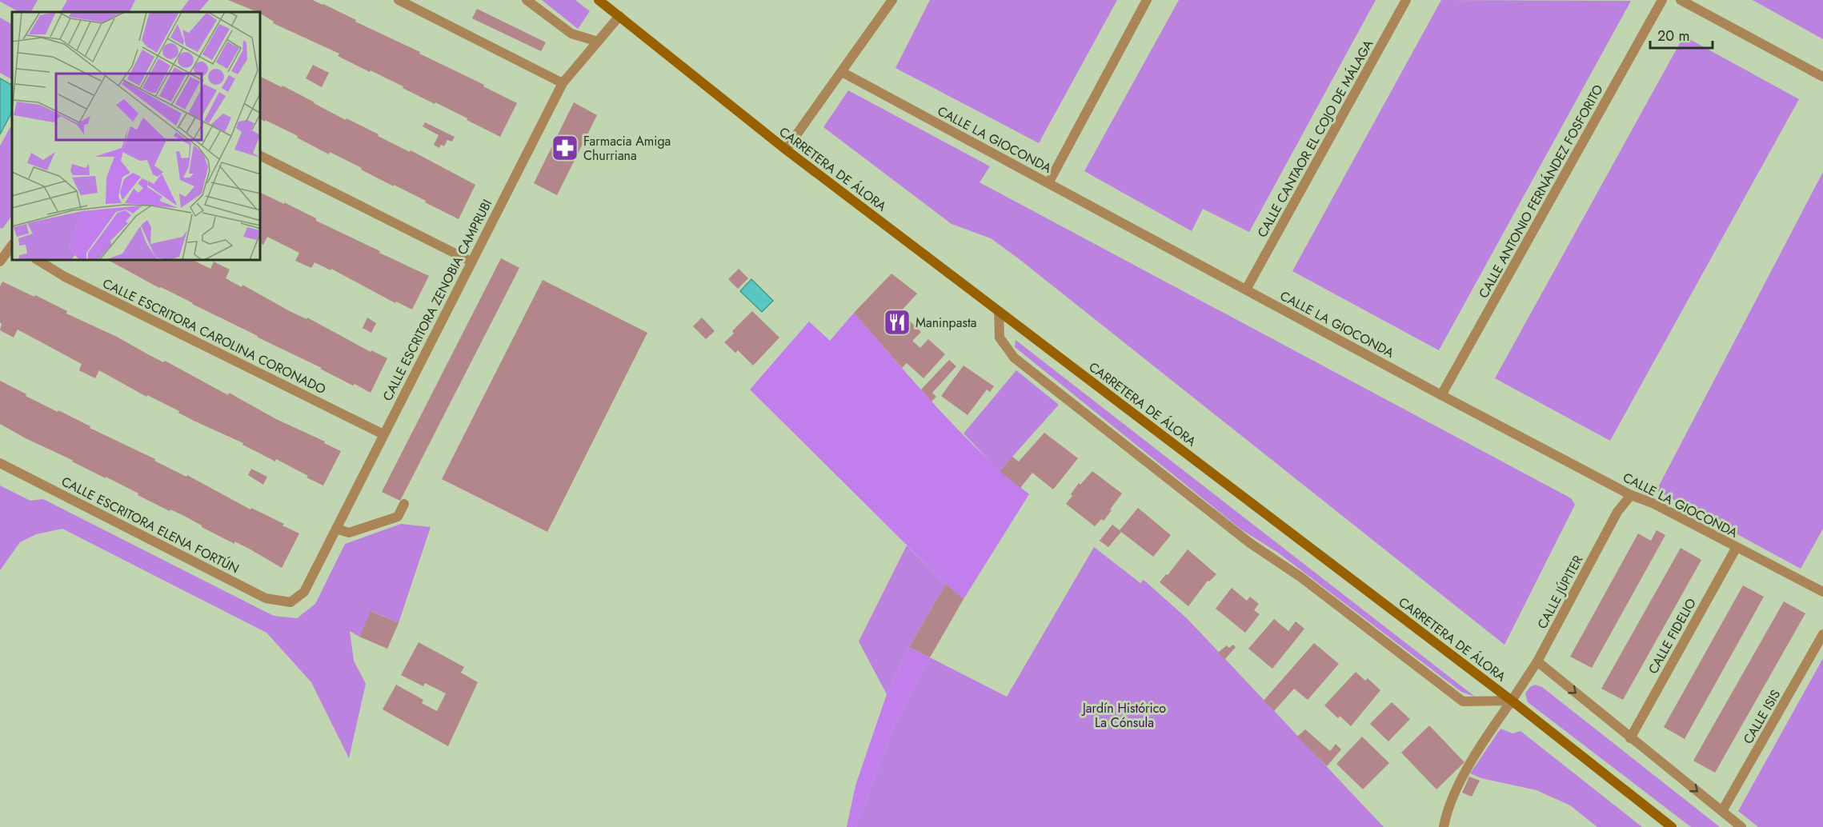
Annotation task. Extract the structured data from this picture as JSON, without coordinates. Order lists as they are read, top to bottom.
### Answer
{
  "streets": {
    "main road": ["CARRETERA DE ÁLORA"],
    "street": [
      "CALLE CANTAOR EL COJO DE MÁLAGA",
      "CALLE LA GIOCONDA",
      "CALLE ANTONIO FERNÁNDEZ FOSFORITO",
      "CALLE ESCRITORA ZENOBIA CAMPRUBI",
      "CALLE ESCRITORA CAROLINA CORONADO",
      "CALLE ESCRITORA ELENA FORTÚN",
      "CALLE JÚPITER",
      "CALLE FIDELIO",
      "CALLE ISIS"
    ]
  },
  "crossings": [
    ["CALLE CANTAOR EL COJO DE MÁLAGA", "CALLE LA GIOCONDA"],
    ["CALLE LA GIOCONDA", "CALLE ANTONIO FERNÁNDEZ FOSFORITO"],
    ["CALLE LA GIOCONDA", "CALLE JÚPITER"],
    ["CALLE LA GIOCONDA", "CALLE FIDELIO"],
    ["CARRETERA DE ÁLORA", "CALLE ESCRITORA ZENOBIA CAMPRUBI"],
    ["CARRETERA DE ÁLORA", "CALLE JÚPITER"],
    ["CALLE ESCRITORA ZENOBIA CAMPRUBI", "CALLE ESCRITORA CAROLINA CORONADO"],
    ["CALLE ESCRITORA ZENOBIA CAMPRUBI", "CALLE ESCRITORA ELENA FORTÚN"]
  ],
  "parks": ["Jardín Histórico La Cónsula"],
  "places": {
    "pharmacy": ["Farmacia Amiga Churriana"],
    "restaurant": ["Maninpasta"]
  },
  "scale_bar": "20 m"
}
